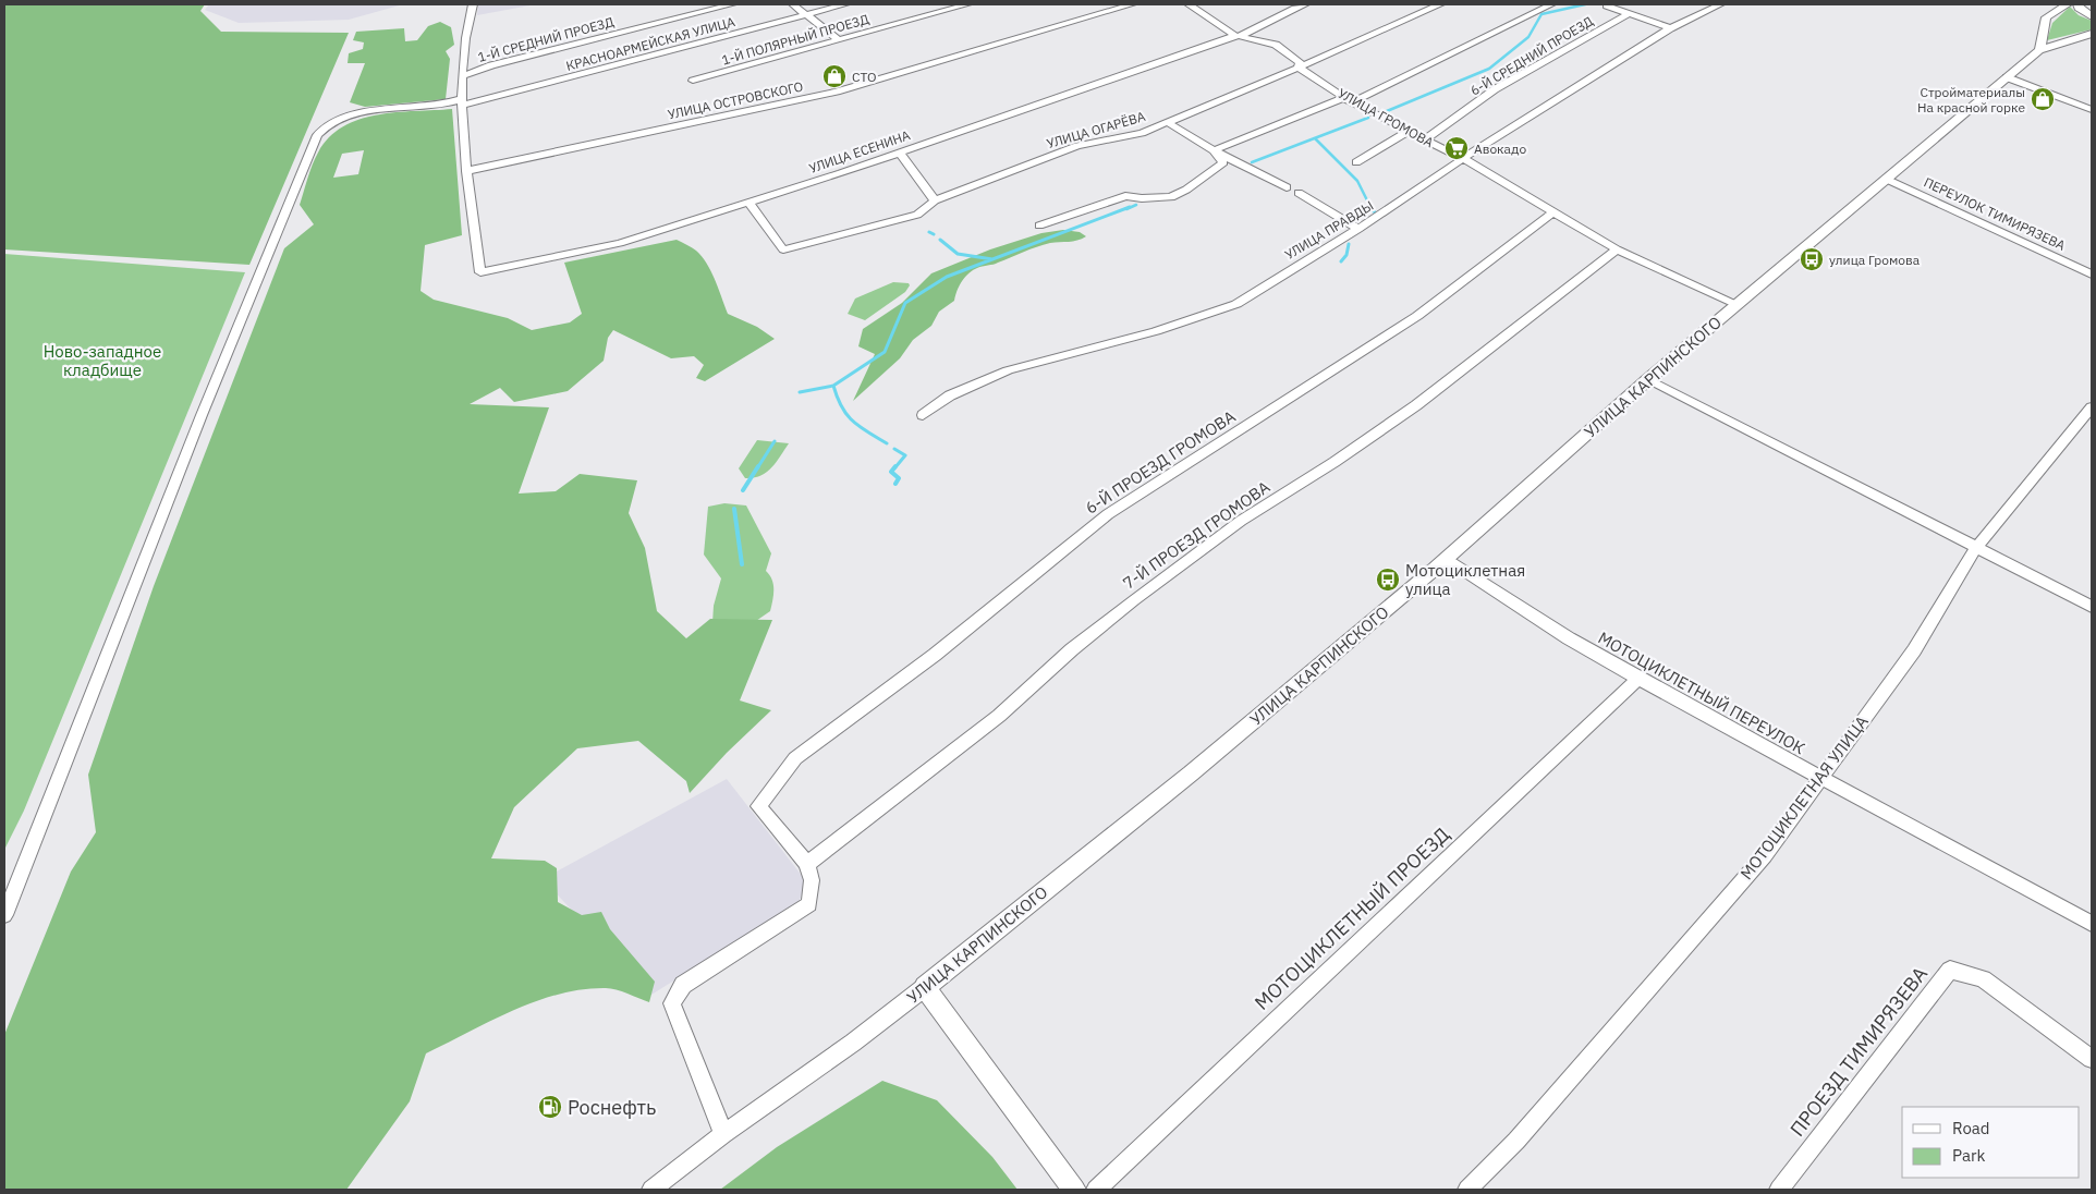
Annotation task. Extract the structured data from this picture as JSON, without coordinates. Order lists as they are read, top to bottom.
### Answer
{
  "streets": {
    "main road": ["УЛИЦА КАРПИНСКОГО"],
    "street": [
      "1-Й СРЕДНИЙ ПРОЕЗД",
      "1-Й ПОЛЯРНЫЙ ПРОЕЗД",
      "КРАСНОАРМЕЙСКАЯ УЛИЦА",
      "6-Й СРЕДНИЙ ПРОЕЗД",
      "УЛИЦА ОСТРОВСКОГО",
      "УЛИЦА ГРОМОВА",
      "УЛИЦА ОГАРЁВА",
      "УЛИЦА ЕСЕНИНА",
      "ПЕРЕУЛОК ТИМИРЯЗЕВА",
      "УЛИЦА ПРАВДЫ",
      "6-Й ПРОЕЗД ГРОМОВА",
      "7-Й ПРОЕЗД ГРОМОВА",
      "МОТОЦИКЛЕТНЫЙ ПЕРЕУЛОК",
      "МОТОЦИКЛЕТНАЯ УЛИЦА",
      "МОТОЦИКЛЕТНЫЙ ПРОЕЗД",
      "ПРОЕЗД ТИМИРЯЗЕВА"
    ]
  },
  "crossings": [
    ["6-Й СРЕДНИЙ ПРОЕЗД", "УЛИЦА ГРОМОВА"],
    ["УЛИЦА ОСТРОВСКОГО", "УЛИЦА ЕСЕНИНА"],
    ["УЛИЦА ГРОМОВА", "УЛИЦА ОГАРЁВА"],
    ["УЛИЦА ГРОМОВА", "УЛИЦА ЕСЕНИНА"],
    ["УЛИЦА ГРОМОВА", "УЛИЦА ПРАВДЫ"],
    ["УЛИЦА ГРОМОВА", "УЛИЦА КАРПИНСКОГО"],
    ["УЛИЦА ГРОМОВА", "6-Й ПРОЕЗД ГРОМОВА"],
    ["УЛИЦА ГРОМОВА", "7-Й ПРОЕЗД ГРОМОВА"],
    ["УЛИЦА ОГАРЁВА", "УЛИЦА ЕСЕНИНА"],
    ["ПЕРЕУЛОК ТИМИРЯЗЕВА", "УЛИЦА КАРПИНСКОГО"],
    ["УЛИЦА КАРПИНСКОГО", "МОТОЦИКЛЕТНЫЙ ПЕРЕУЛОК"],
    ["6-Й ПРОЕЗД ГРОМОВА", "7-Й ПРОЕЗД ГРОМОВА"],
    ["МОТОЦИКЛЕТНЫЙ ПЕРЕУЛОК", "МОТОЦИКЛЕТНАЯ УЛИЦА"],
    ["МОТОЦИКЛЕТНЫЙ ПЕРЕУЛОК", "МОТОЦИКЛЕТНЫЙ ПРОЕЗД"]
  ],
  "parks": ["Ново-западное кладбище"],
  "places": {
    "shop": ["СТО", "Стройматериалы На красной горке"],
    "supermarket": ["Авокадо"],
    "bus stop": ["улица Громова", "Мотоциклетная улица"],
    "fuel station": ["Роснефть"]
  },
  "legend": ["Road", "Park"]
}
